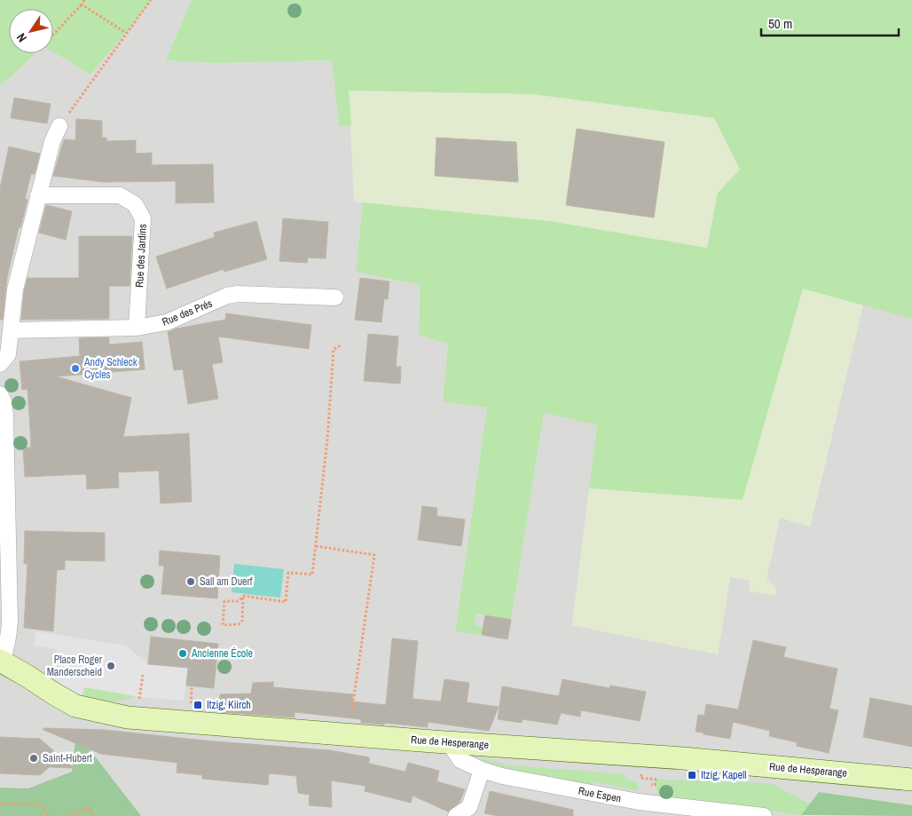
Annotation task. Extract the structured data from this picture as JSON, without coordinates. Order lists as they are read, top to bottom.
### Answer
{
  "streets": {
    "main road": ["Rue de Hesperange"],
    "street": ["Rue des Jardins", "Rue des Prés", "Rue Espen"]
  },
  "crossings": [
    ["Rue des Jardins", "Rue des Prés"],
    ["Rue de Hesperange", "Rue Espen"]
  ],
  "places": {
    "other": [
      "Andy Schleck Cycles",
      "Sall am Duerf",
      "Ancienne École",
      "Place Roger Manderscheid",
      "Saint-Hubert"
    ],
    "transit": ["Itzig, Kiirch", "Itzig, Kapell"]
  },
  "scale_bar": "50 m",
  "north": "bottom left"
}
